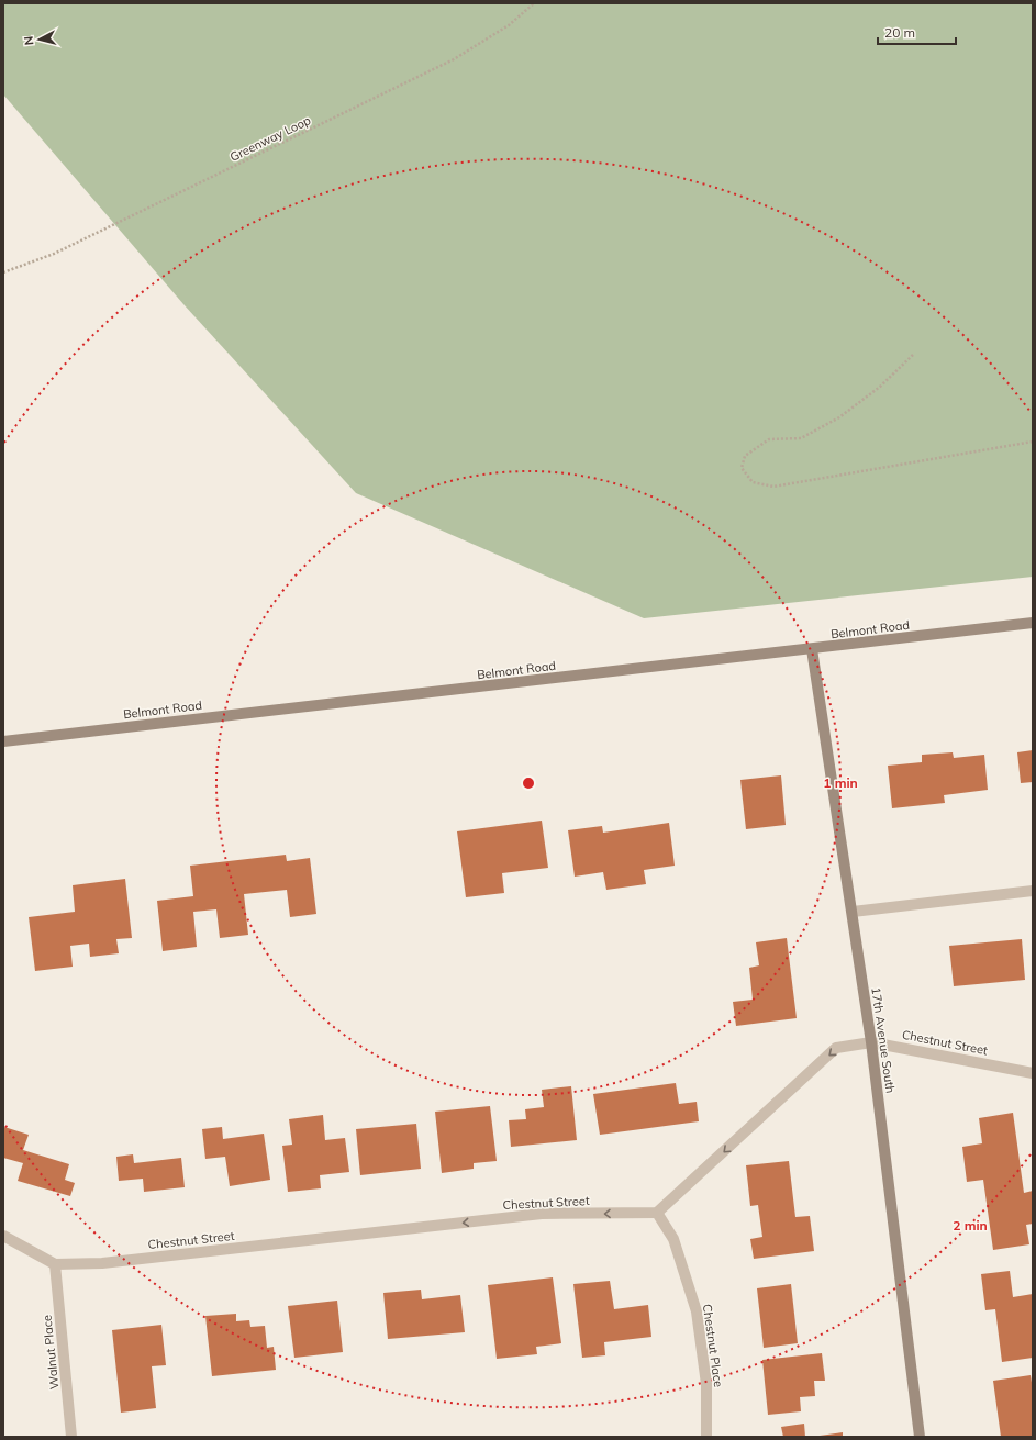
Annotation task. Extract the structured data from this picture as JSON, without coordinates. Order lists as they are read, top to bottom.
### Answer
{
  "streets": {
    "street": [
      "Belmont Road",
      "17th Avenue South",
      "Chestnut Street",
      "Chestnut Place",
      "Walnut Place"
    ],
    "path": ["Greenway Loop"]
  },
  "crossings": [
    ["Belmont Road", "17th Avenue South"],
    ["17th Avenue South", "Chestnut Street"],
    ["Chestnut Street", "Chestnut Place"],
    ["Chestnut Street", "Walnut Place"]
  ],
  "one_way": ["Chestnut Street"],
  "scale_bar": "20 m",
  "north": "left",
  "rings": ["1 min", "2 min"]
}
